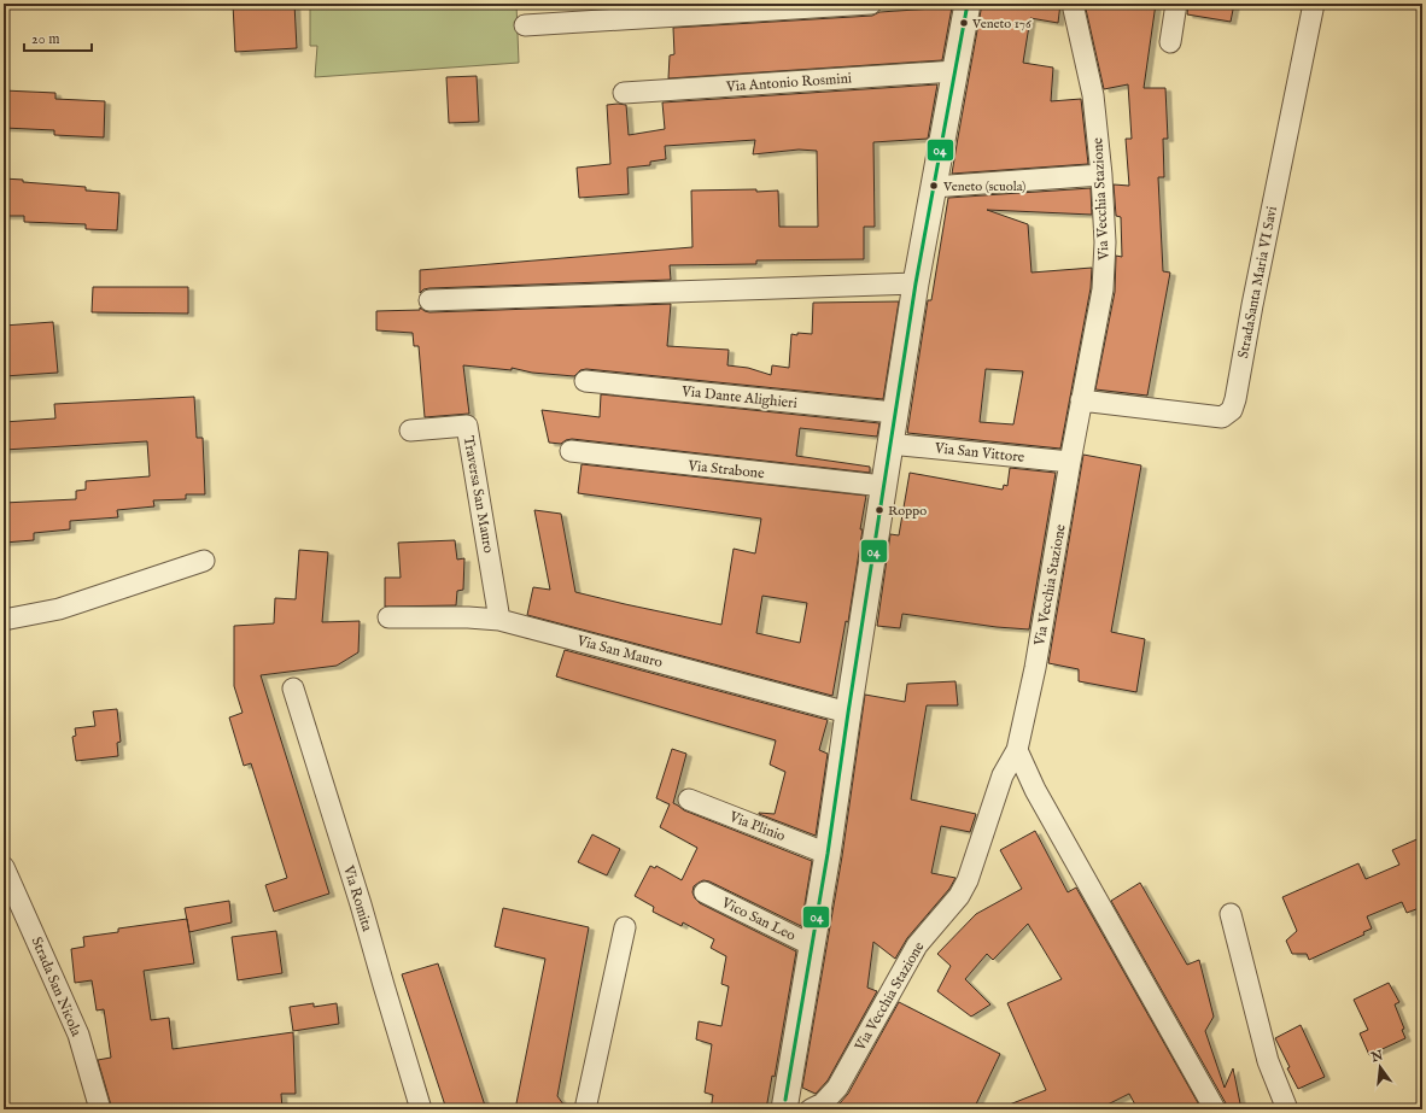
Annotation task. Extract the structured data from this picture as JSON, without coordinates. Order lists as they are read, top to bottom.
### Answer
{
  "streets": {
    "street": [
      "Via Antonio Rosmini",
      "Via Vecchia Stazione",
      "StradaSanta Maria VI Savi",
      "Via Dante Alighieri",
      "Via San Vittore",
      "Via Strabone",
      "Traversa San Mauro",
      "Via San Mauro",
      "Via Plinio",
      "Via Romita",
      "Vico San Leo",
      "Strada San Nicola"
    ]
  },
  "crossings": [
    ["Via Vecchia Stazione", "StradaSanta Maria VI Savi"],
    ["Via Vecchia Stazione", "Via San Vittore"],
    ["Traversa San Mauro", "Via San Mauro"]
  ],
  "places": ["Veneto 176", "Veneto (scuola)", "Roppo"],
  "lines": ["transit line 04"],
  "scale_bar": "20 m",
  "north": "top"
}
